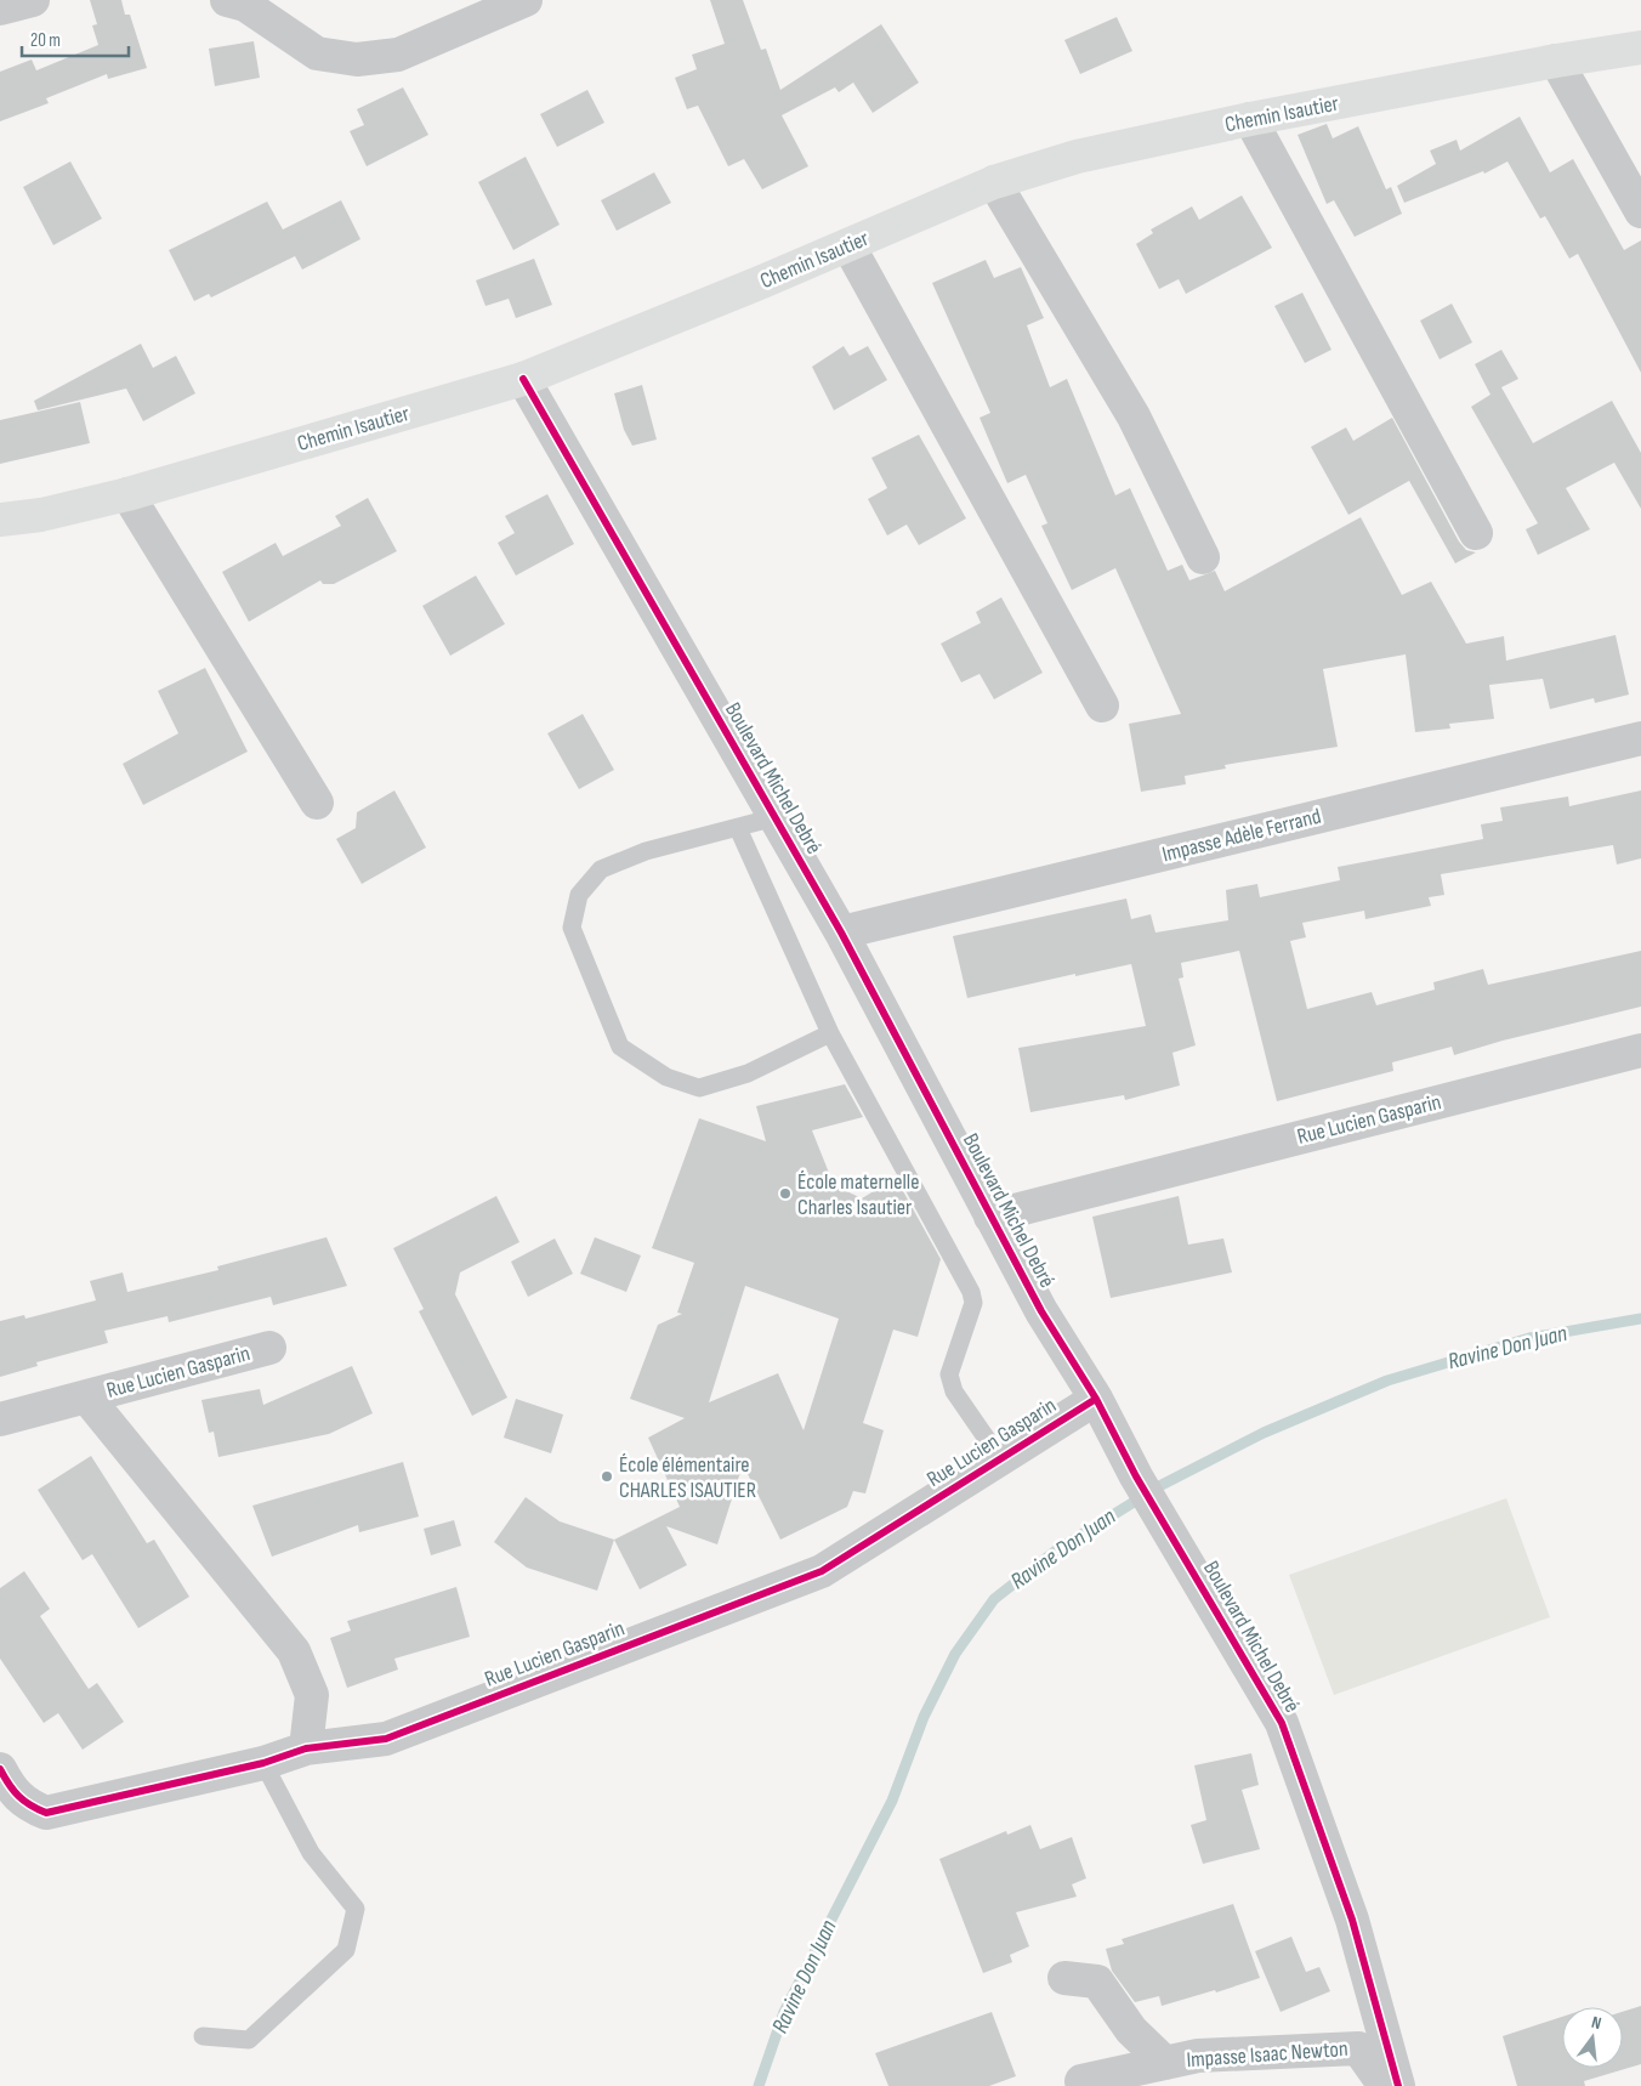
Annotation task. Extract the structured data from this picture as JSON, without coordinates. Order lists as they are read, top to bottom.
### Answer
{
  "streets": {
    "main road": ["Chemin Isautier"],
    "street": [
      "Boulevard Michel Debré",
      "Impasse Adèle Ferrand",
      "Rue Lucien Gasparin",
      "Impasse Isaac Newton"
    ]
  },
  "crossings": [
    ["Chemin Isautier", "Boulevard Michel Debré"],
    ["Boulevard Michel Debré", "Impasse Adèle Ferrand"],
    ["Boulevard Michel Debré", "Rue Lucien Gasparin"]
  ],
  "water": ["Ravine Don Juan"],
  "places": ["École maternelle Charles Isautier", "École élémentaire CHARLES ISAUTIER"],
  "scale_bar": "20 m",
  "north": "top"
}
